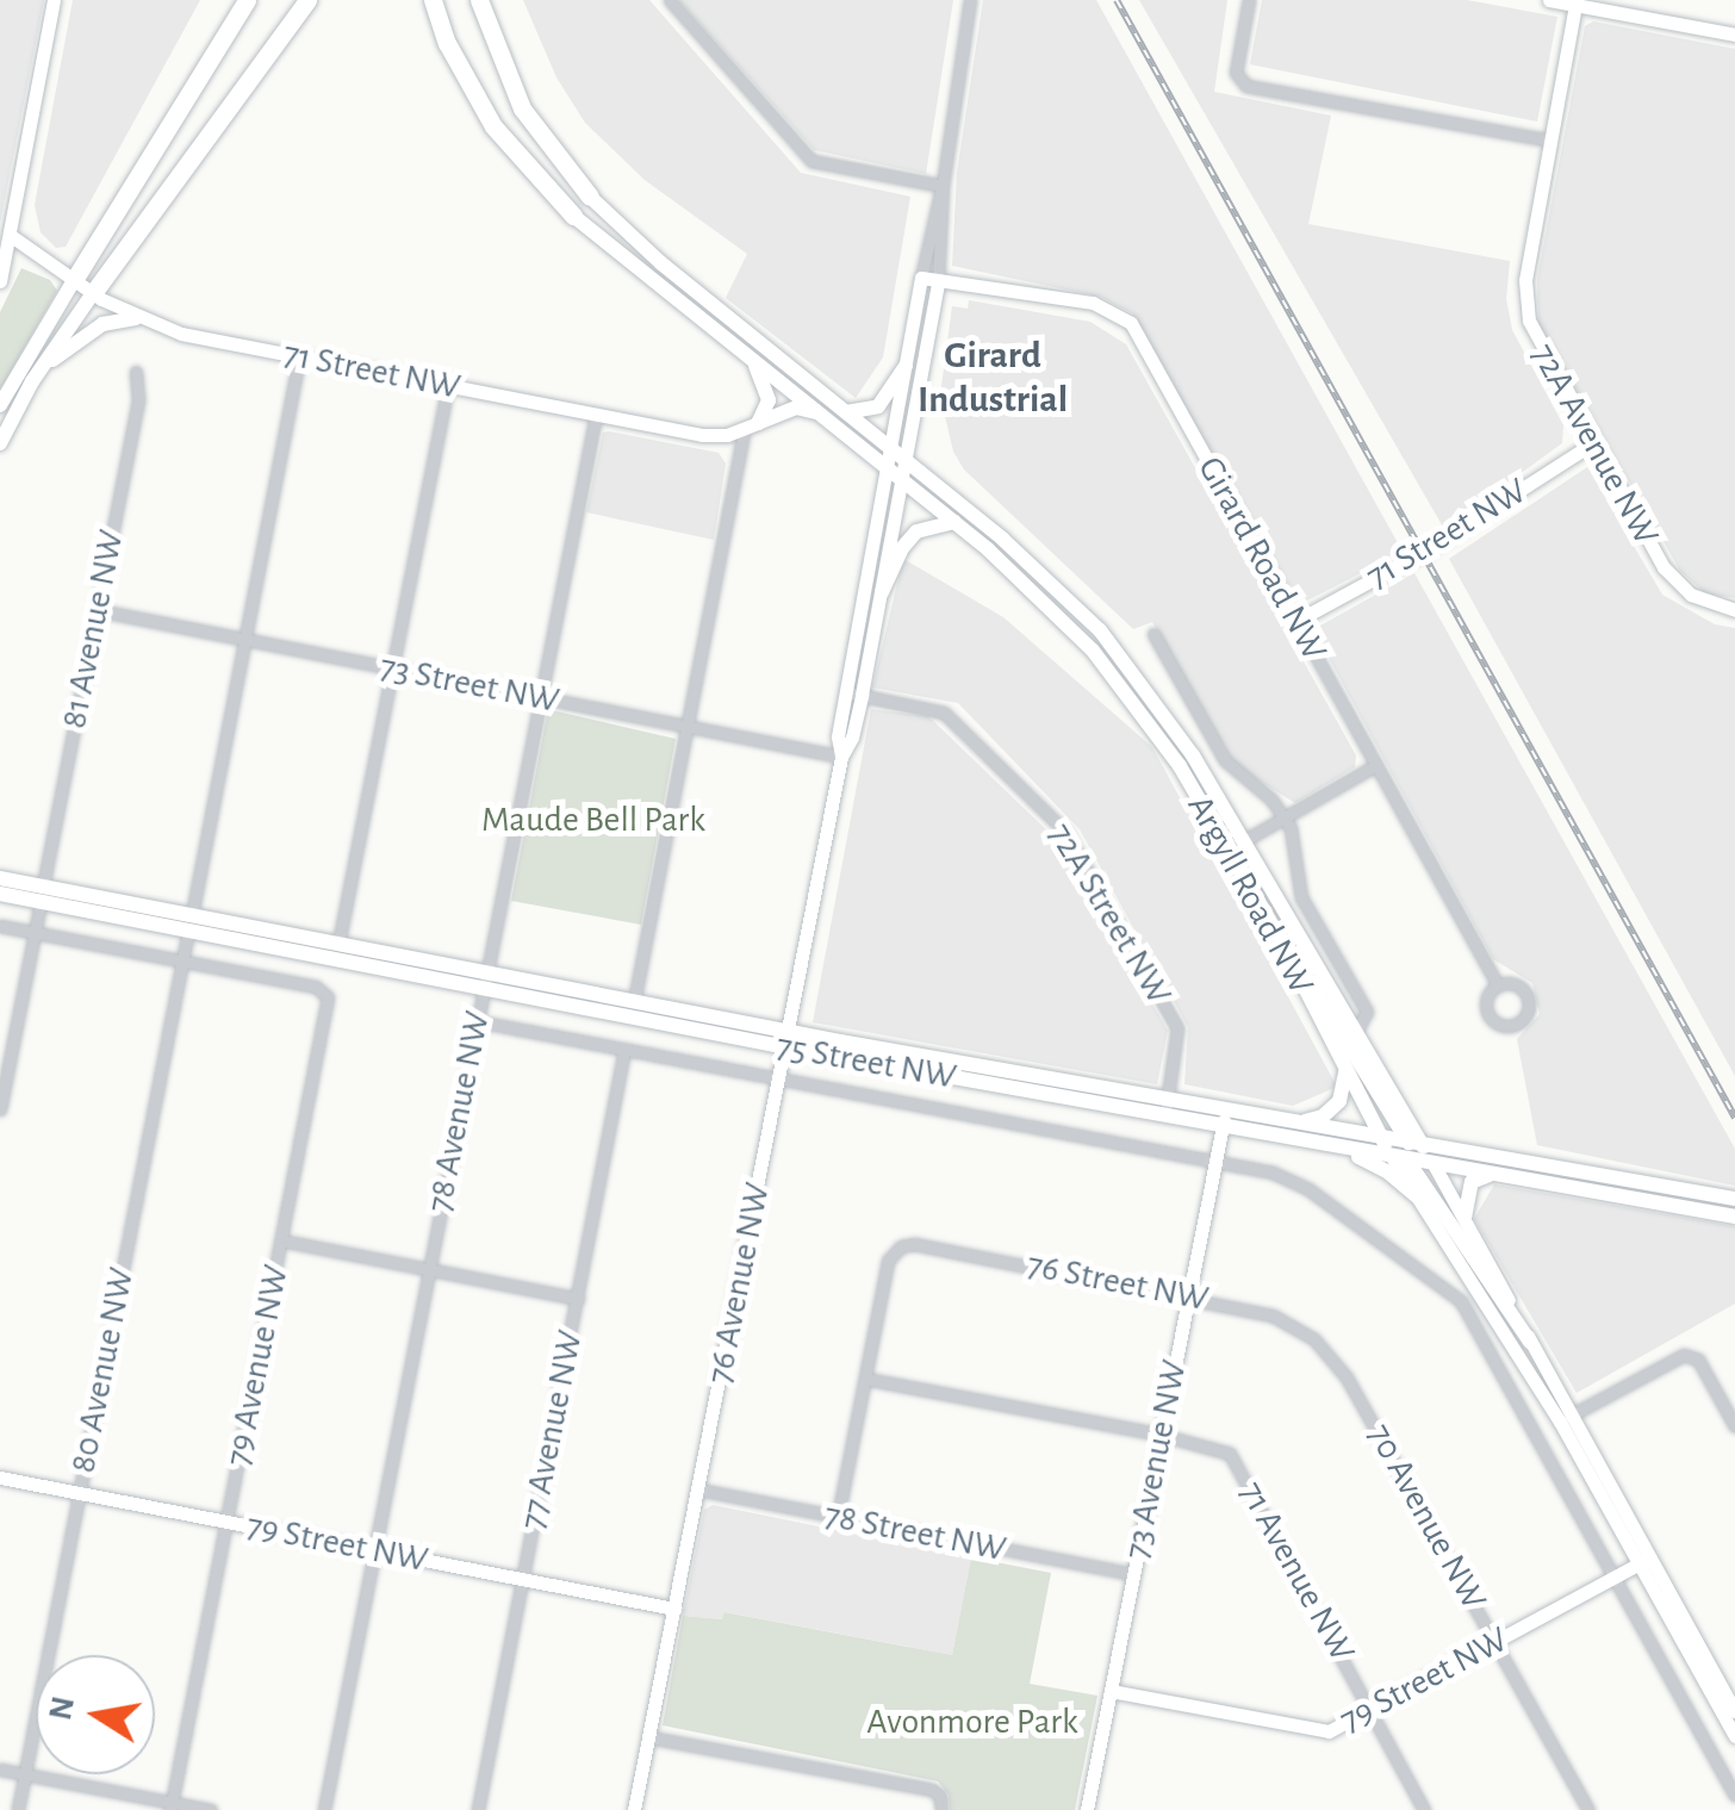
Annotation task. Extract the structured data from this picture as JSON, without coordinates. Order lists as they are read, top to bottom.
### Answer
{
  "streets": {
    "main road": ["Argyll Road NW", "75 Street NW"],
    "street": [
      "71 Street NW",
      "72A Avenue NW",
      "Girard Road NW",
      "81 Avenue NW",
      "73 Street NW",
      "72A Street NW",
      "78 Avenue NW",
      "76 Street NW",
      "76 Avenue NW",
      "79 Avenue NW",
      "80 Avenue NW",
      "77 Avenue NW",
      "73 Avenue NW",
      "70 Avenue NW",
      "78 Street NW",
      "79 Street NW",
      "71 Avenue NW"
    ]
  },
  "crossings": [
    ["71 Street NW", "72A Avenue NW"],
    ["71 Street NW", "Girard Road NW"],
    ["71 Street NW", "78 Avenue NW"],
    ["71 Street NW", "80 Avenue NW"],
    ["Girard Road NW", "76 Avenue NW"],
    ["81 Avenue NW", "73 Street NW"],
    ["81 Avenue NW", "75 Street NW"],
    ["73 Street NW", "78 Avenue NW"],
    ["73 Street NW", "76 Avenue NW"],
    ["73 Street NW", "80 Avenue NW"],
    ["Argyll Road NW", "75 Street NW"],
    ["Argyll Road NW", "76 Avenue NW"],
    ["Argyll Road NW", "79 Street NW"],
    ["72A Street NW", "75 Street NW"],
    ["72A Street NW", "76 Avenue NW"],
    ["75 Street NW", "78 Avenue NW"],
    ["75 Street NW", "76 Avenue NW"],
    ["75 Street NW", "80 Avenue NW"],
    ["75 Street NW", "77 Avenue NW"],
    ["75 Street NW", "73 Avenue NW"],
    ["75 Street NW", "79 Street NW"],
    ["78 Avenue NW", "79 Street NW"],
    ["76 Street NW", "73 Avenue NW"],
    ["76 Street NW", "70 Avenue NW"],
    ["76 Avenue NW", "78 Street NW"],
    ["76 Avenue NW", "79 Street NW"],
    ["79 Avenue NW", "80 Avenue NW"],
    ["79 Avenue NW", "79 Street NW"],
    ["80 Avenue NW", "79 Street NW"],
    ["77 Avenue NW", "79 Street NW"],
    ["73 Avenue NW", "78 Street NW"],
    ["73 Avenue NW", "79 Street NW"],
    ["73 Avenue NW", "71 Avenue NW"],
    ["70 Avenue NW", "79 Street NW"],
    ["79 Street NW", "71 Avenue NW"]
  ],
  "districts": ["Girard Industrial"],
  "parks": ["Maude Bell Park", "Avonmore Park"],
  "north": "left"
}
